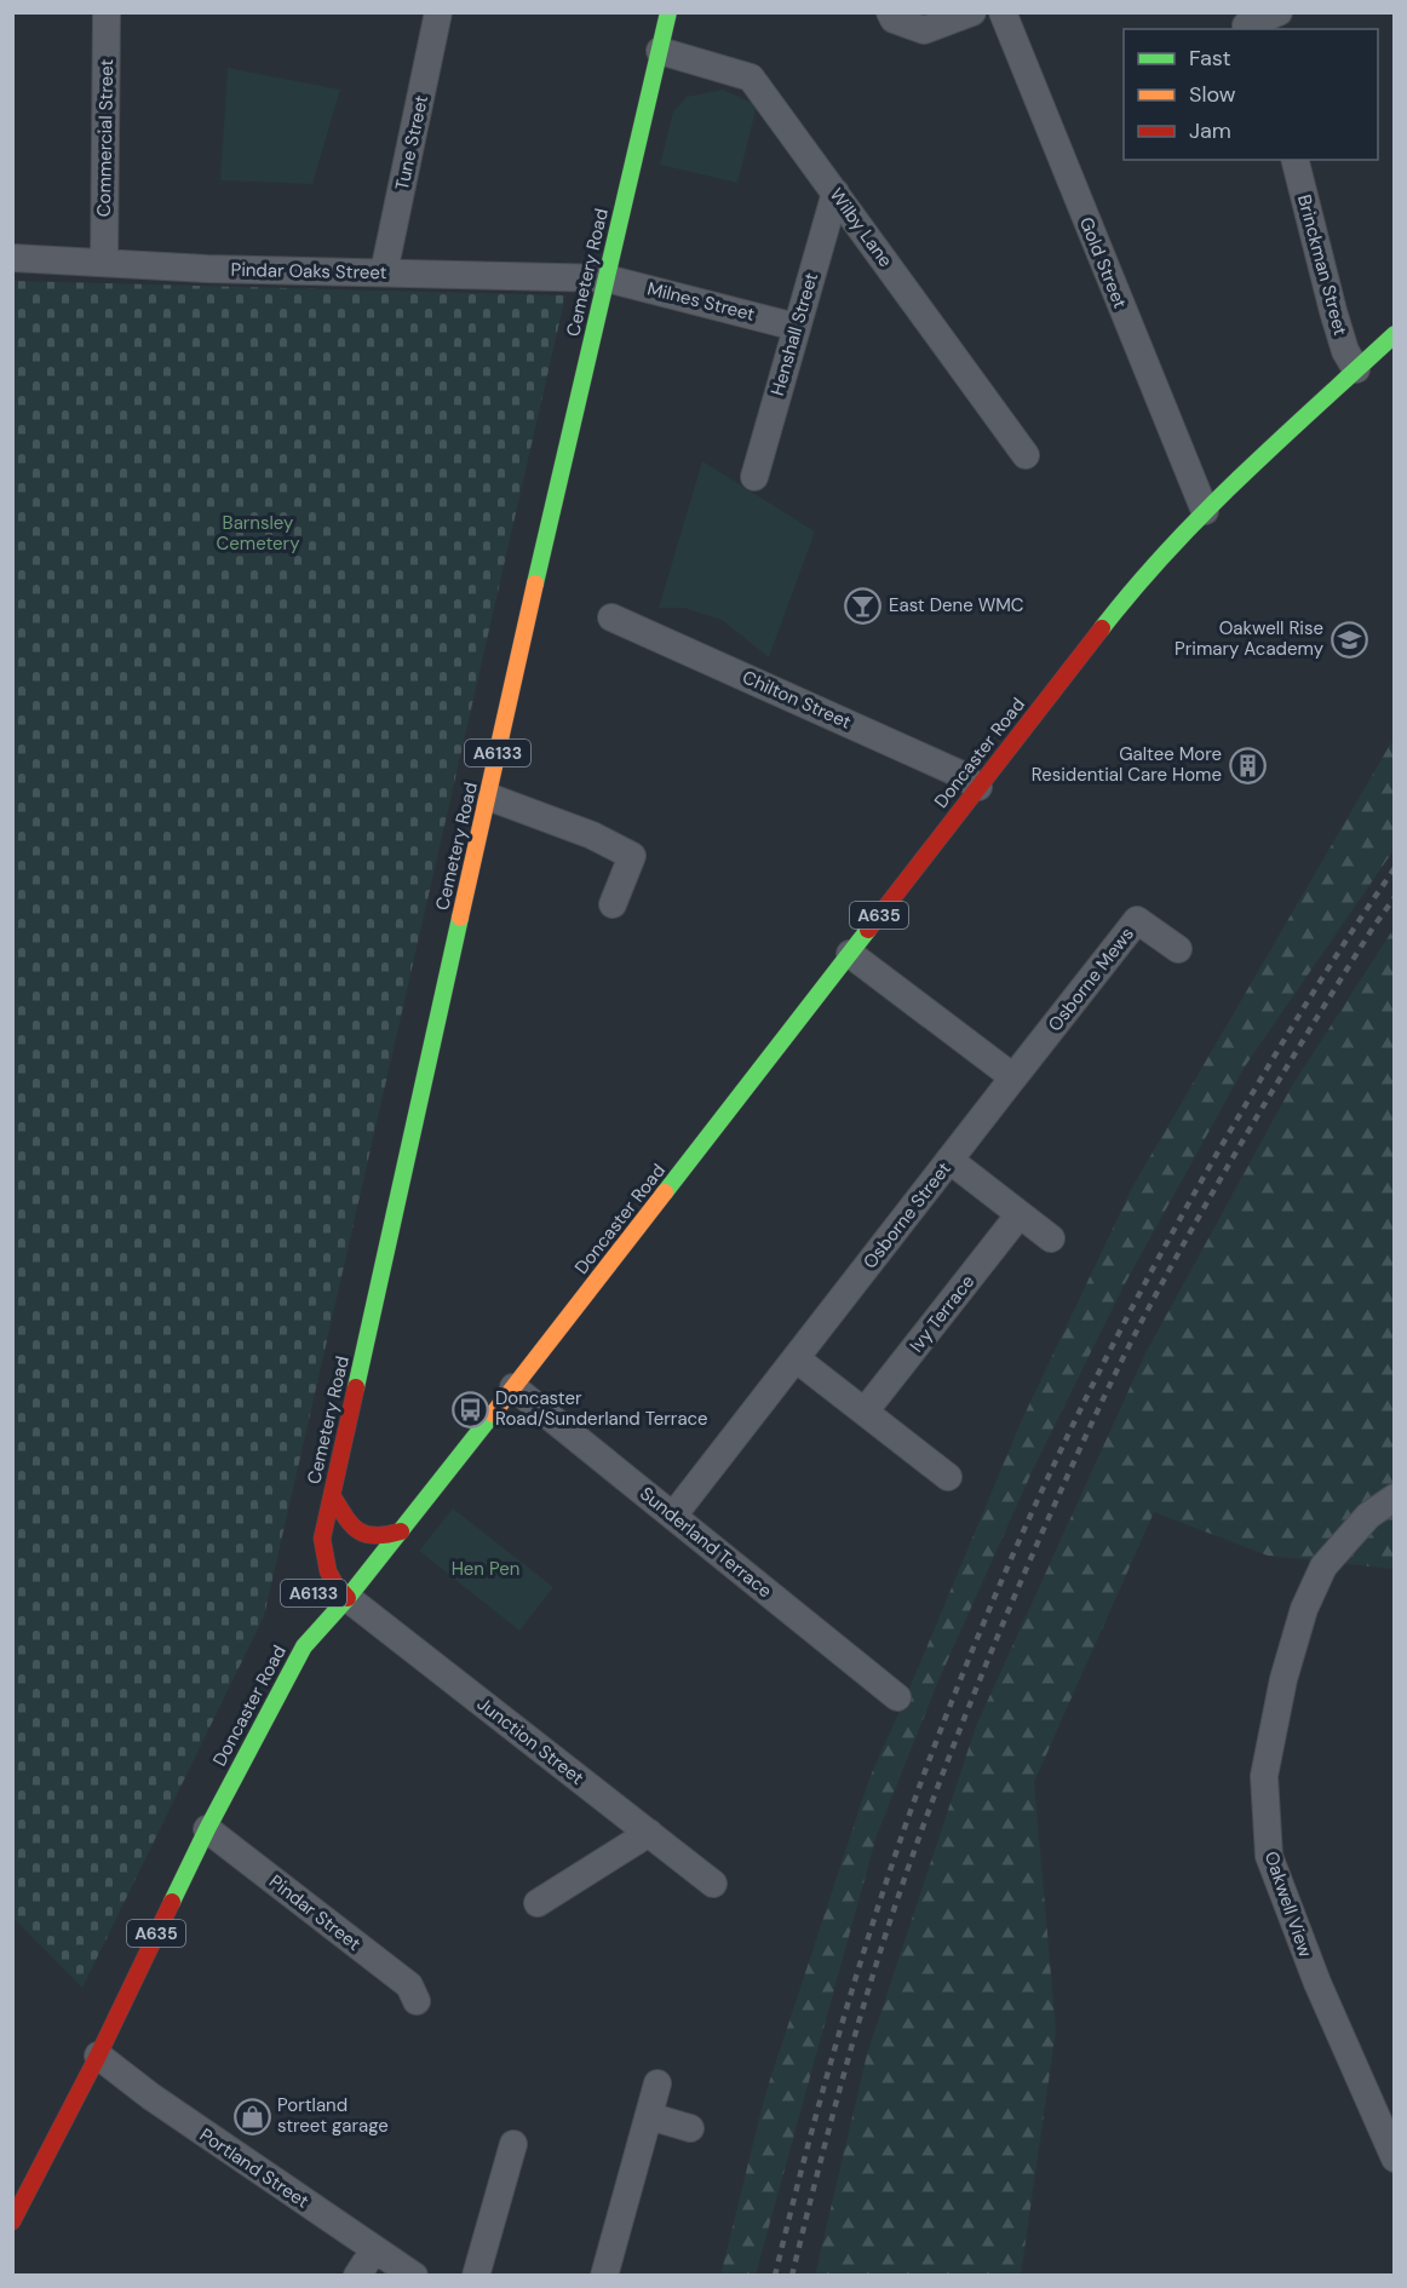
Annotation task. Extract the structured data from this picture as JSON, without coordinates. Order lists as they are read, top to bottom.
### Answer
{
  "streets": {
    "highway": [
      "Cemetery Road",
      "A6133",
      "Doncaster Road",
      "A635"
    ],
    "street": [
      "Commercial Street",
      "Tune Street",
      "Wilby Lane",
      "Gold Street",
      "Brinckman Street",
      "Pindar Oaks Street",
      "Milnes Street",
      "Henshall Street",
      "Chilton Street",
      "Osborne Mews",
      "Osborne Street",
      "Ivy Terrace",
      "Sunderland Terrace",
      "Junction Street",
      "Oakwell View",
      "Pindar Street",
      "Portland Street"
    ]
  },
  "crossings": [
    ["Commercial Street", "Pindar Oaks Street"],
    ["Tune Street", "Pindar Oaks Street"],
    ["Wilby Lane", "Cemetery Road"],
    ["Wilby Lane", "Henshall Street"],
    ["Gold Street", "Doncaster Road"],
    ["Brinckman Street", "Doncaster Road"],
    ["Pindar Oaks Street", "Cemetery Road"],
    ["Pindar Oaks Street", "Milnes Street"],
    ["Cemetery Road", "Milnes Street"],
    ["Cemetery Road", "A6133"],
    ["Cemetery Road", "Doncaster Road"],
    ["Cemetery Road", "Junction Street"],
    ["Milnes Street", "Henshall Street"],
    ["Chilton Street", "Doncaster Road"],
    ["A6133", "Doncaster Road"],
    ["Doncaster Road", "Sunderland Terrace"],
    ["Doncaster Road", "Junction Street"],
    ["Doncaster Road", "Pindar Street"],
    ["Doncaster Road", "Portland Street"],
    ["Osborne Mews", "Osborne Street"],
    ["Osborne Street", "Sunderland Terrace"]
  ],
  "parks": ["Barnsley Cemetery", "Hen Pen"],
  "places": {
    "bar": ["East Dene WMC"],
    "school or university": ["Oakwell Rise Primary Academy"],
    "building": ["Galtee More Residential Care Home"],
    "bus stop": ["Doncaster Road/Sunderland Terrace"],
    "shop": ["Portland street garage"]
  },
  "legend": ["Fast", "Slow", "Jam"]
}
